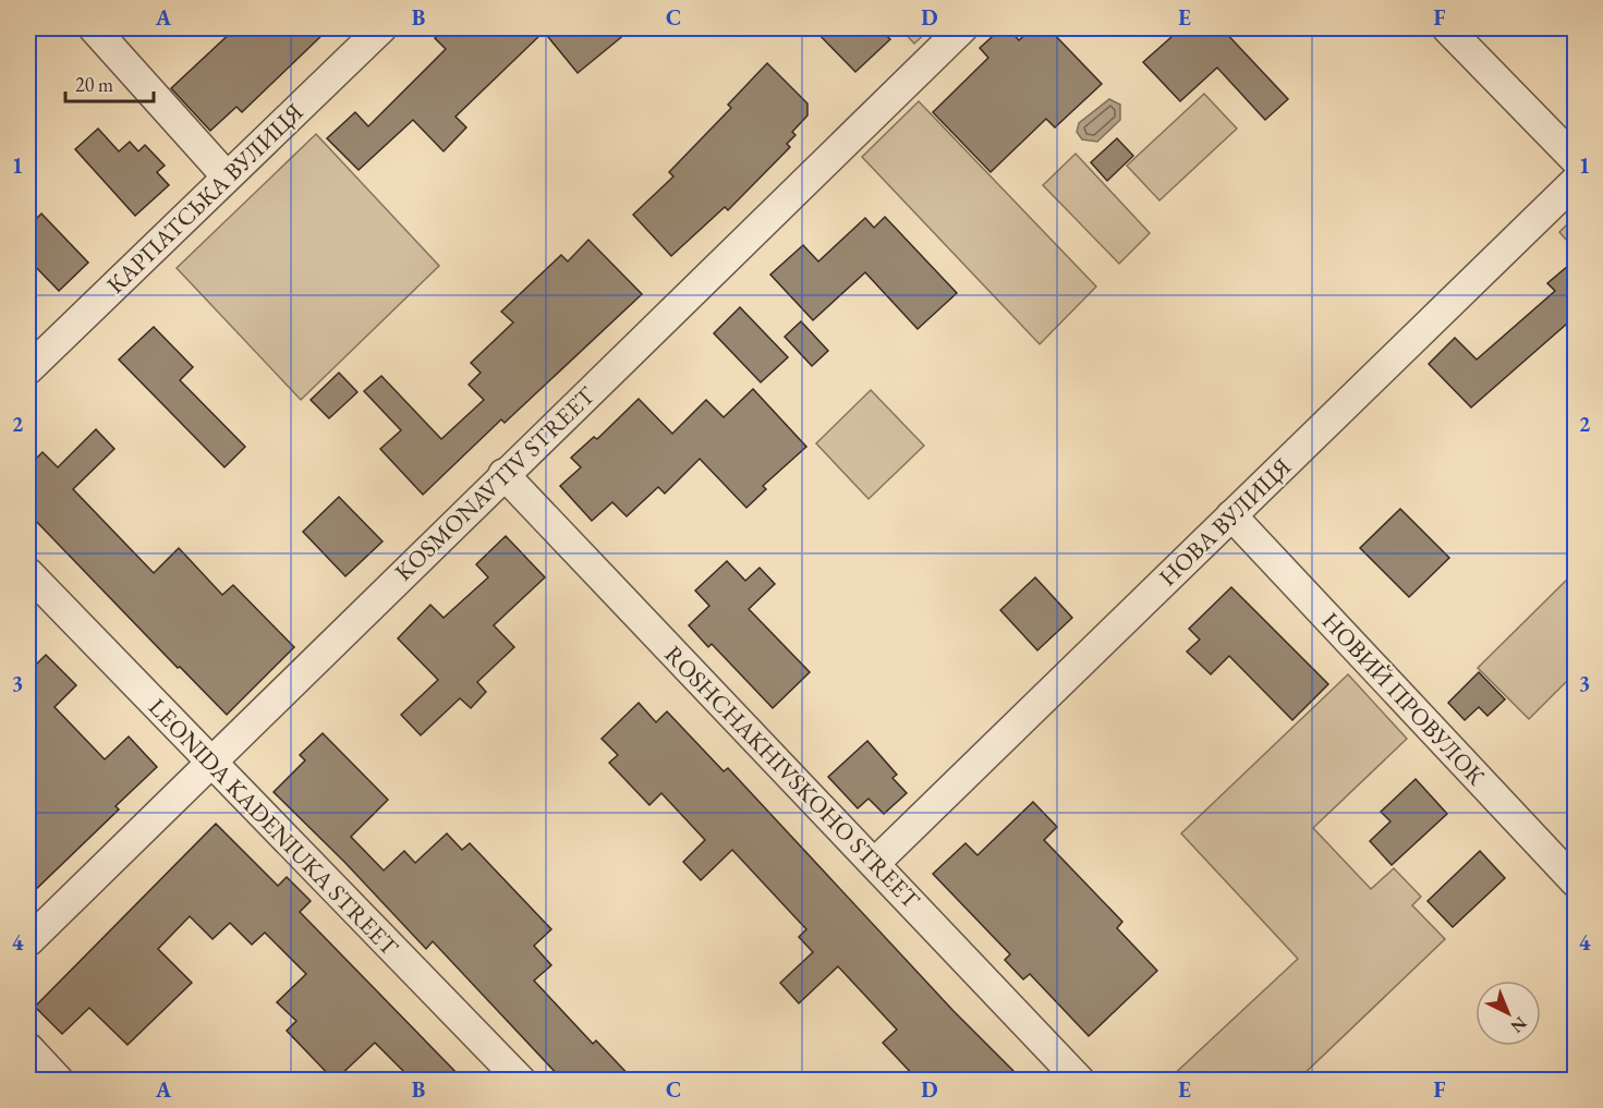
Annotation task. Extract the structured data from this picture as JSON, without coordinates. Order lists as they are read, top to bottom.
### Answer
{
  "streets": {
    "street": [
      "КАРПАТСЬКА ВУЛИЦЯ",
      "KOSMONAVTIV STREET",
      "НОВА ВУЛИЦЯ",
      "НОВИЙ ПРОВУЛОК",
      "ROSHCHAKHIVSKOHO STREET",
      "LEONIDA KADENIUKA STREET"
    ]
  },
  "crossings": [
    ["KOSMONAVTIV STREET", "ROSHCHAKHIVSKOHO STREET"],
    ["KOSMONAVTIV STREET", "LEONIDA KADENIUKA STREET"],
    ["НОВА ВУЛИЦЯ", "НОВИЙ ПРОВУЛОК"],
    ["НОВА ВУЛИЦЯ", "ROSHCHAKHIVSKOHO STREET"]
  ],
  "scale_bar": "20 m",
  "north": "bottom right",
  "grid": {
    "columns": [
      "A",
      "B",
      "C",
      "D",
      "E",
      "F"
    ],
    "rows": [
      "1",
      "2",
      "3",
      "4"
    ]
  }
}
